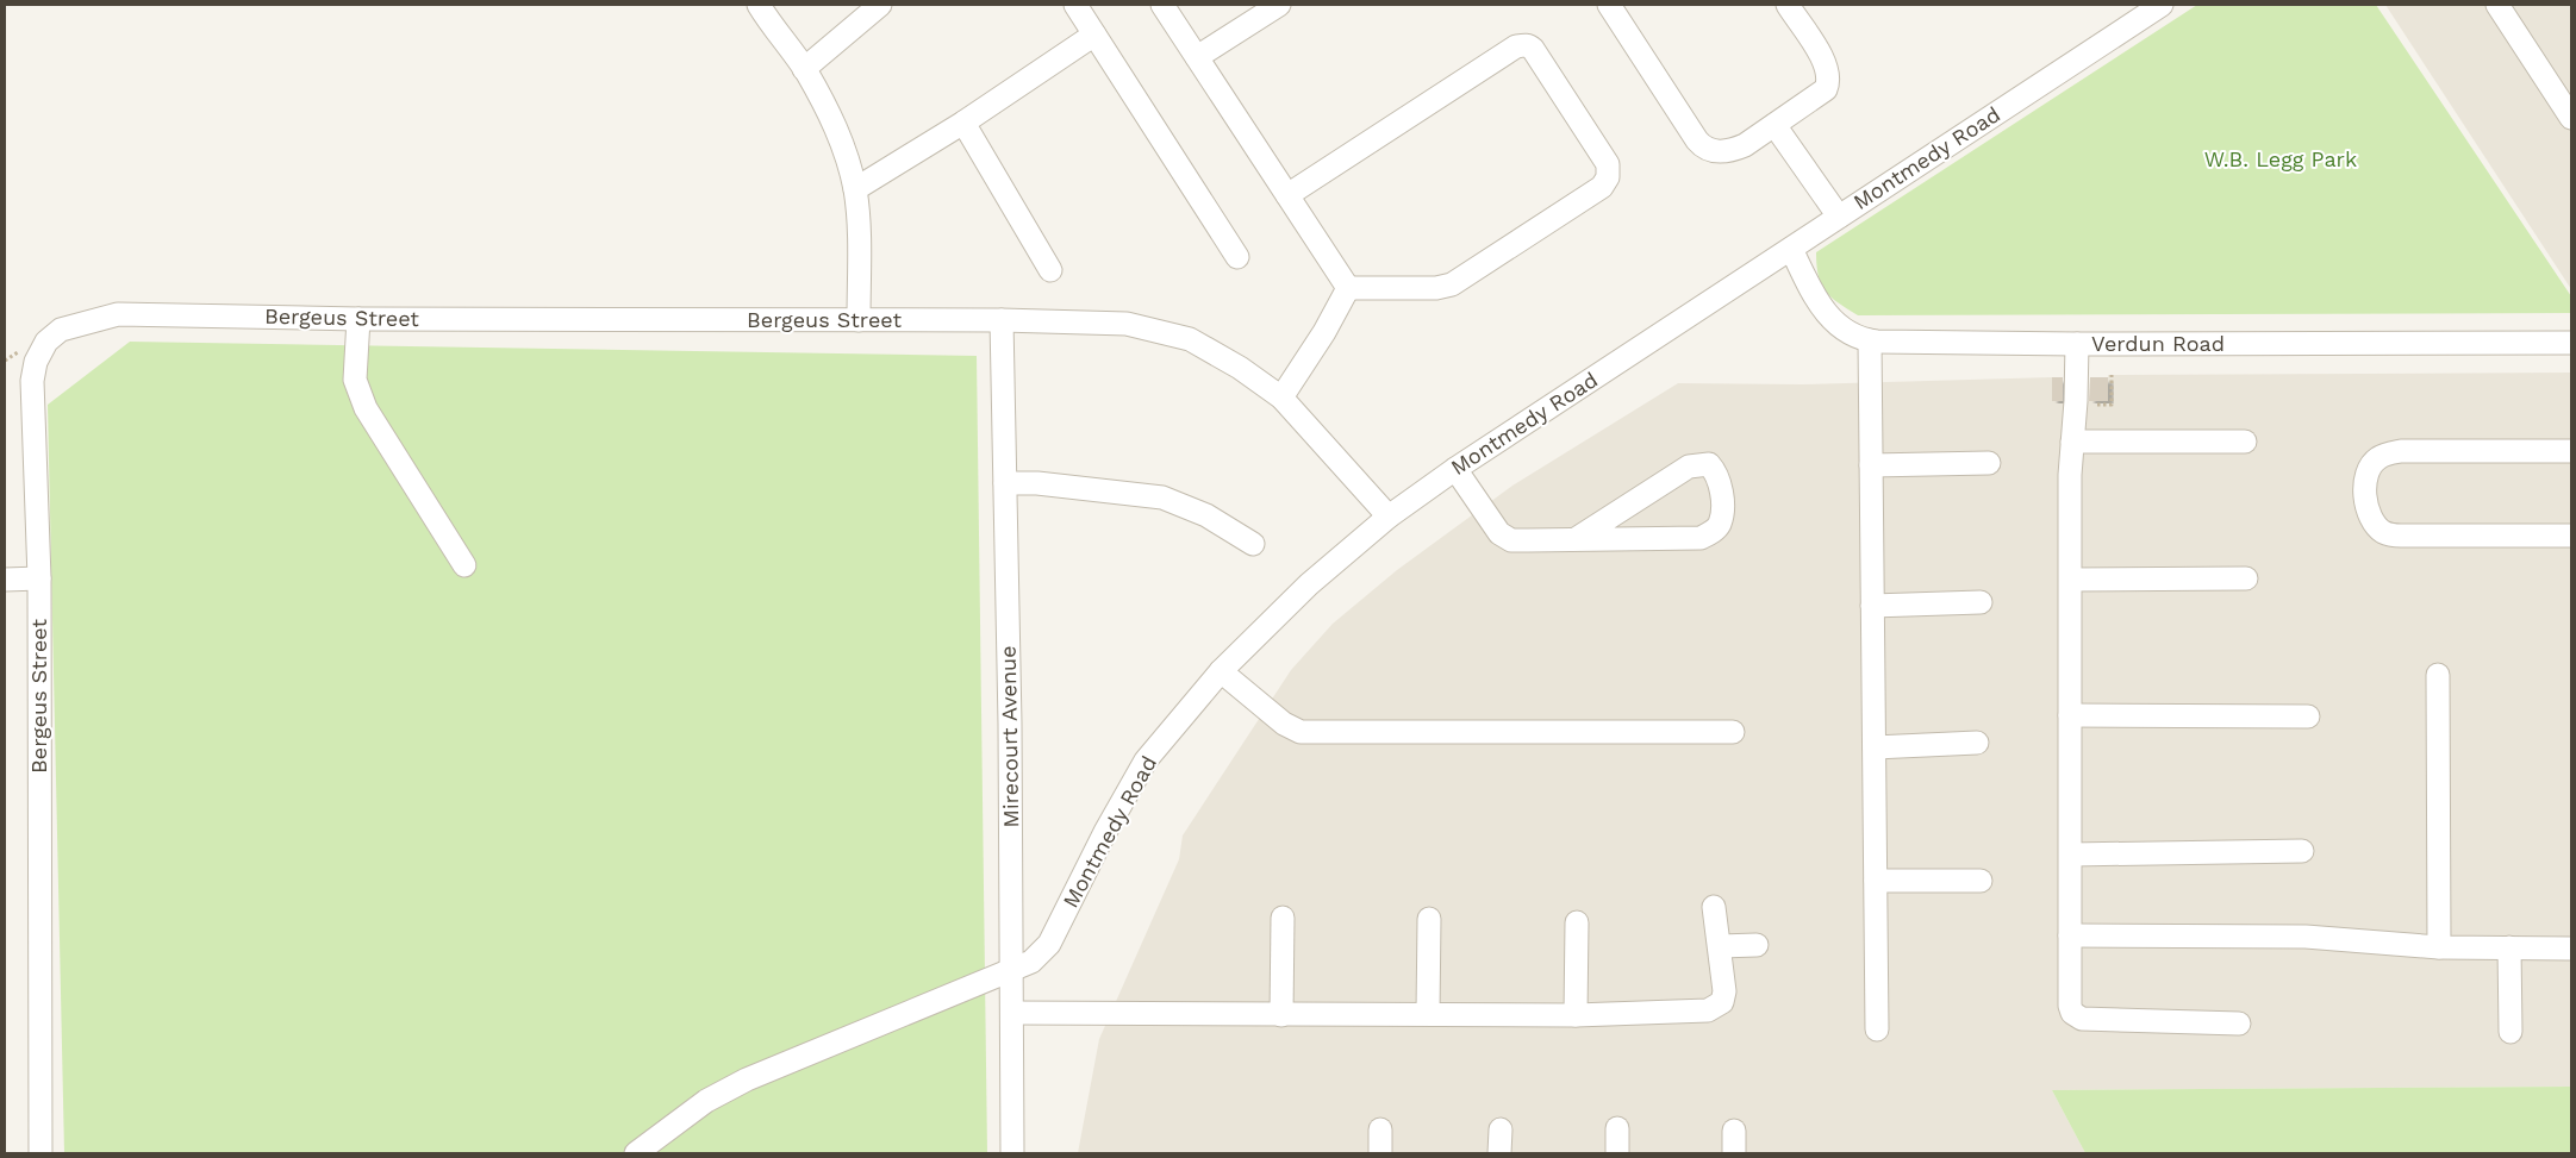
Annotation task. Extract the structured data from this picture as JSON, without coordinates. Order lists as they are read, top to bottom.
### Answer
{
  "streets": {
    "street": [
      "Montmedy Road",
      "Bergeus Street",
      "Verdun Road",
      "Mirecourt Avenue"
    ]
  },
  "crossings": [
    ["Montmedy Road", "Bergeus Street"],
    ["Montmedy Road", "Verdun Road"],
    ["Montmedy Road", "Mirecourt Avenue"],
    ["Bergeus Street", "Mirecourt Avenue"]
  ],
  "parks": ["W.B. Legg Park"]
}
